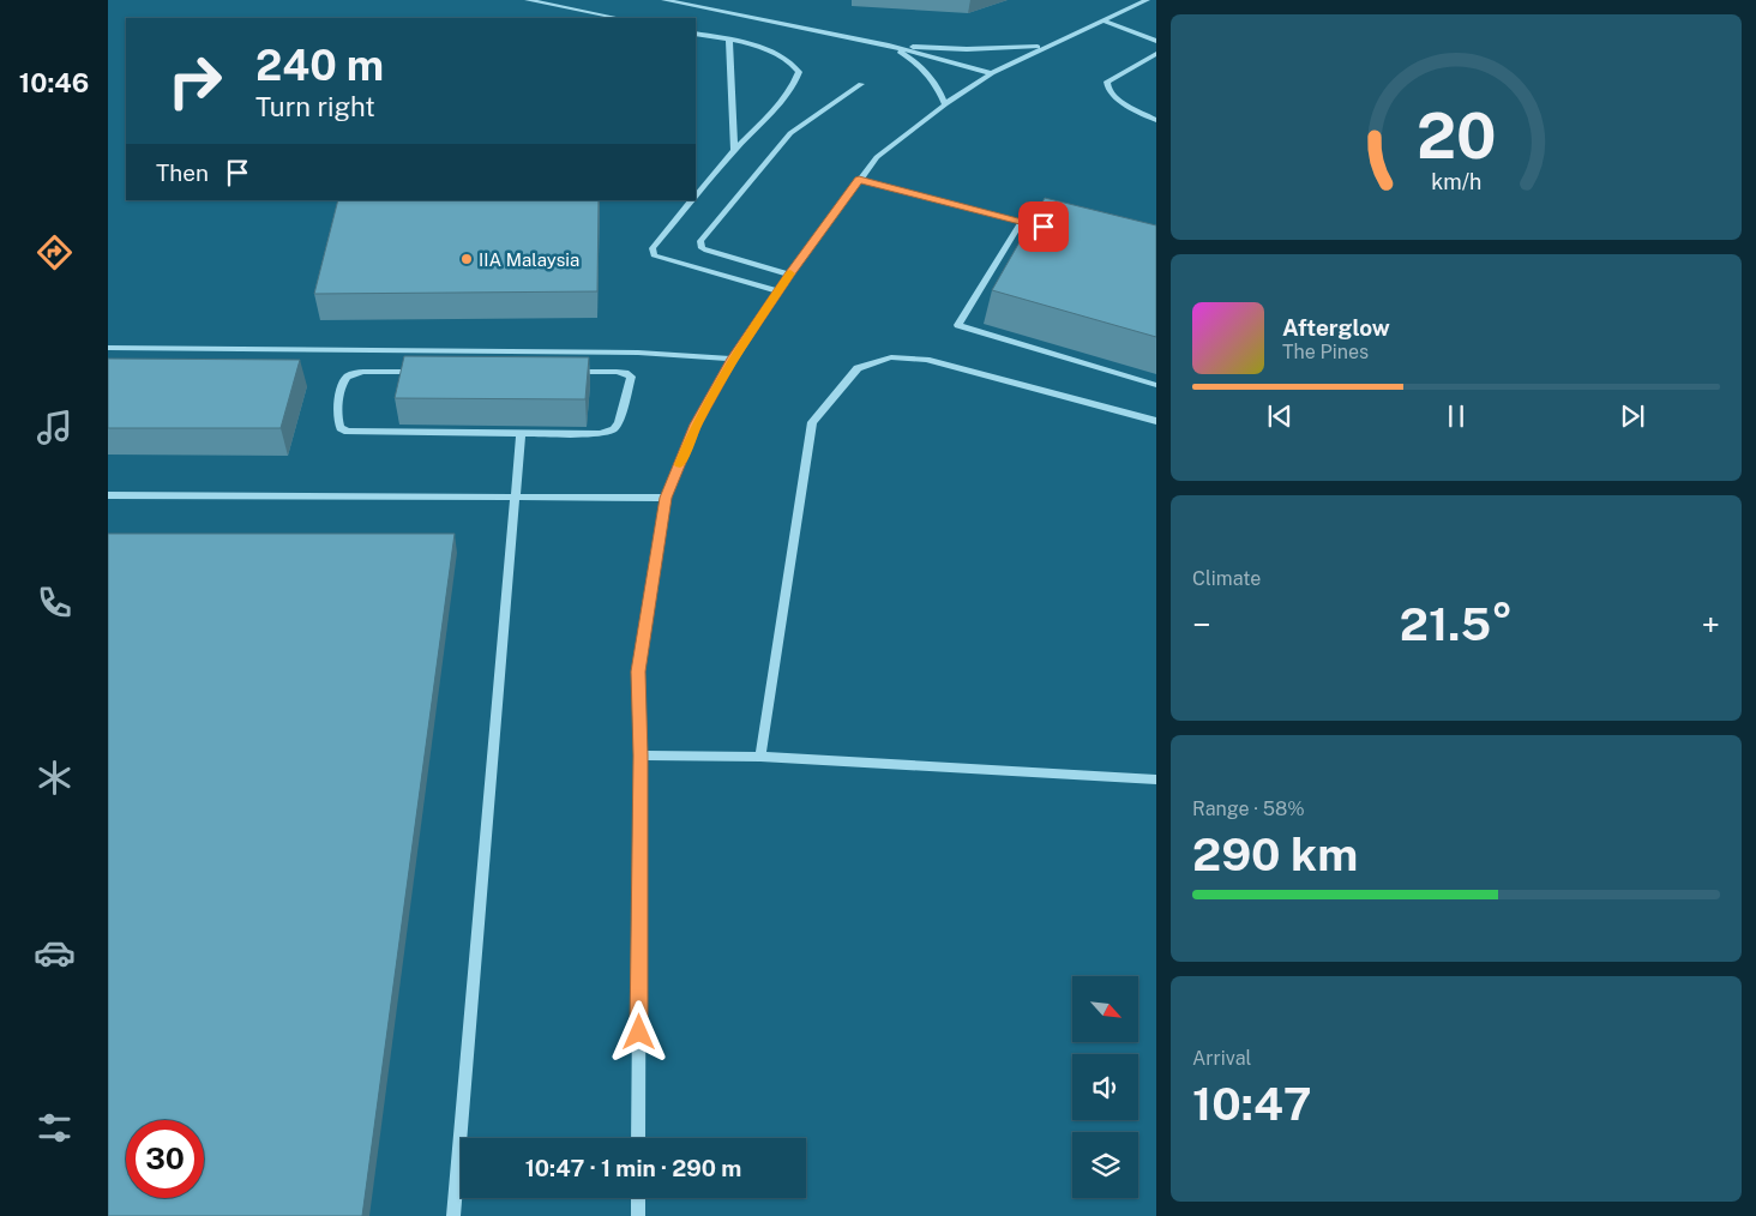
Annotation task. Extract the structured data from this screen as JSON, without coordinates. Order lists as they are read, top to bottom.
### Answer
{
  "places": ["IIA Malaysia"],
  "north": "bottom right",
  "page": {
    "tabs": "10:46",
    "turn": ["240 m", "Turn right"],
    "then": "Then",
    "song": ["Afterglow", "The Pines"],
    "tile": [
      "Climate",
      ["Range · 58%", "290 km"],
      ["Arrival", "10:47"]
    ],
    "heat": ["−", "21.5°", "+"],
    "limit": "30",
    "trip": "10:47 · 1 min · 290 m",
    "gauge": ["20", "km/h"]
  }
}
